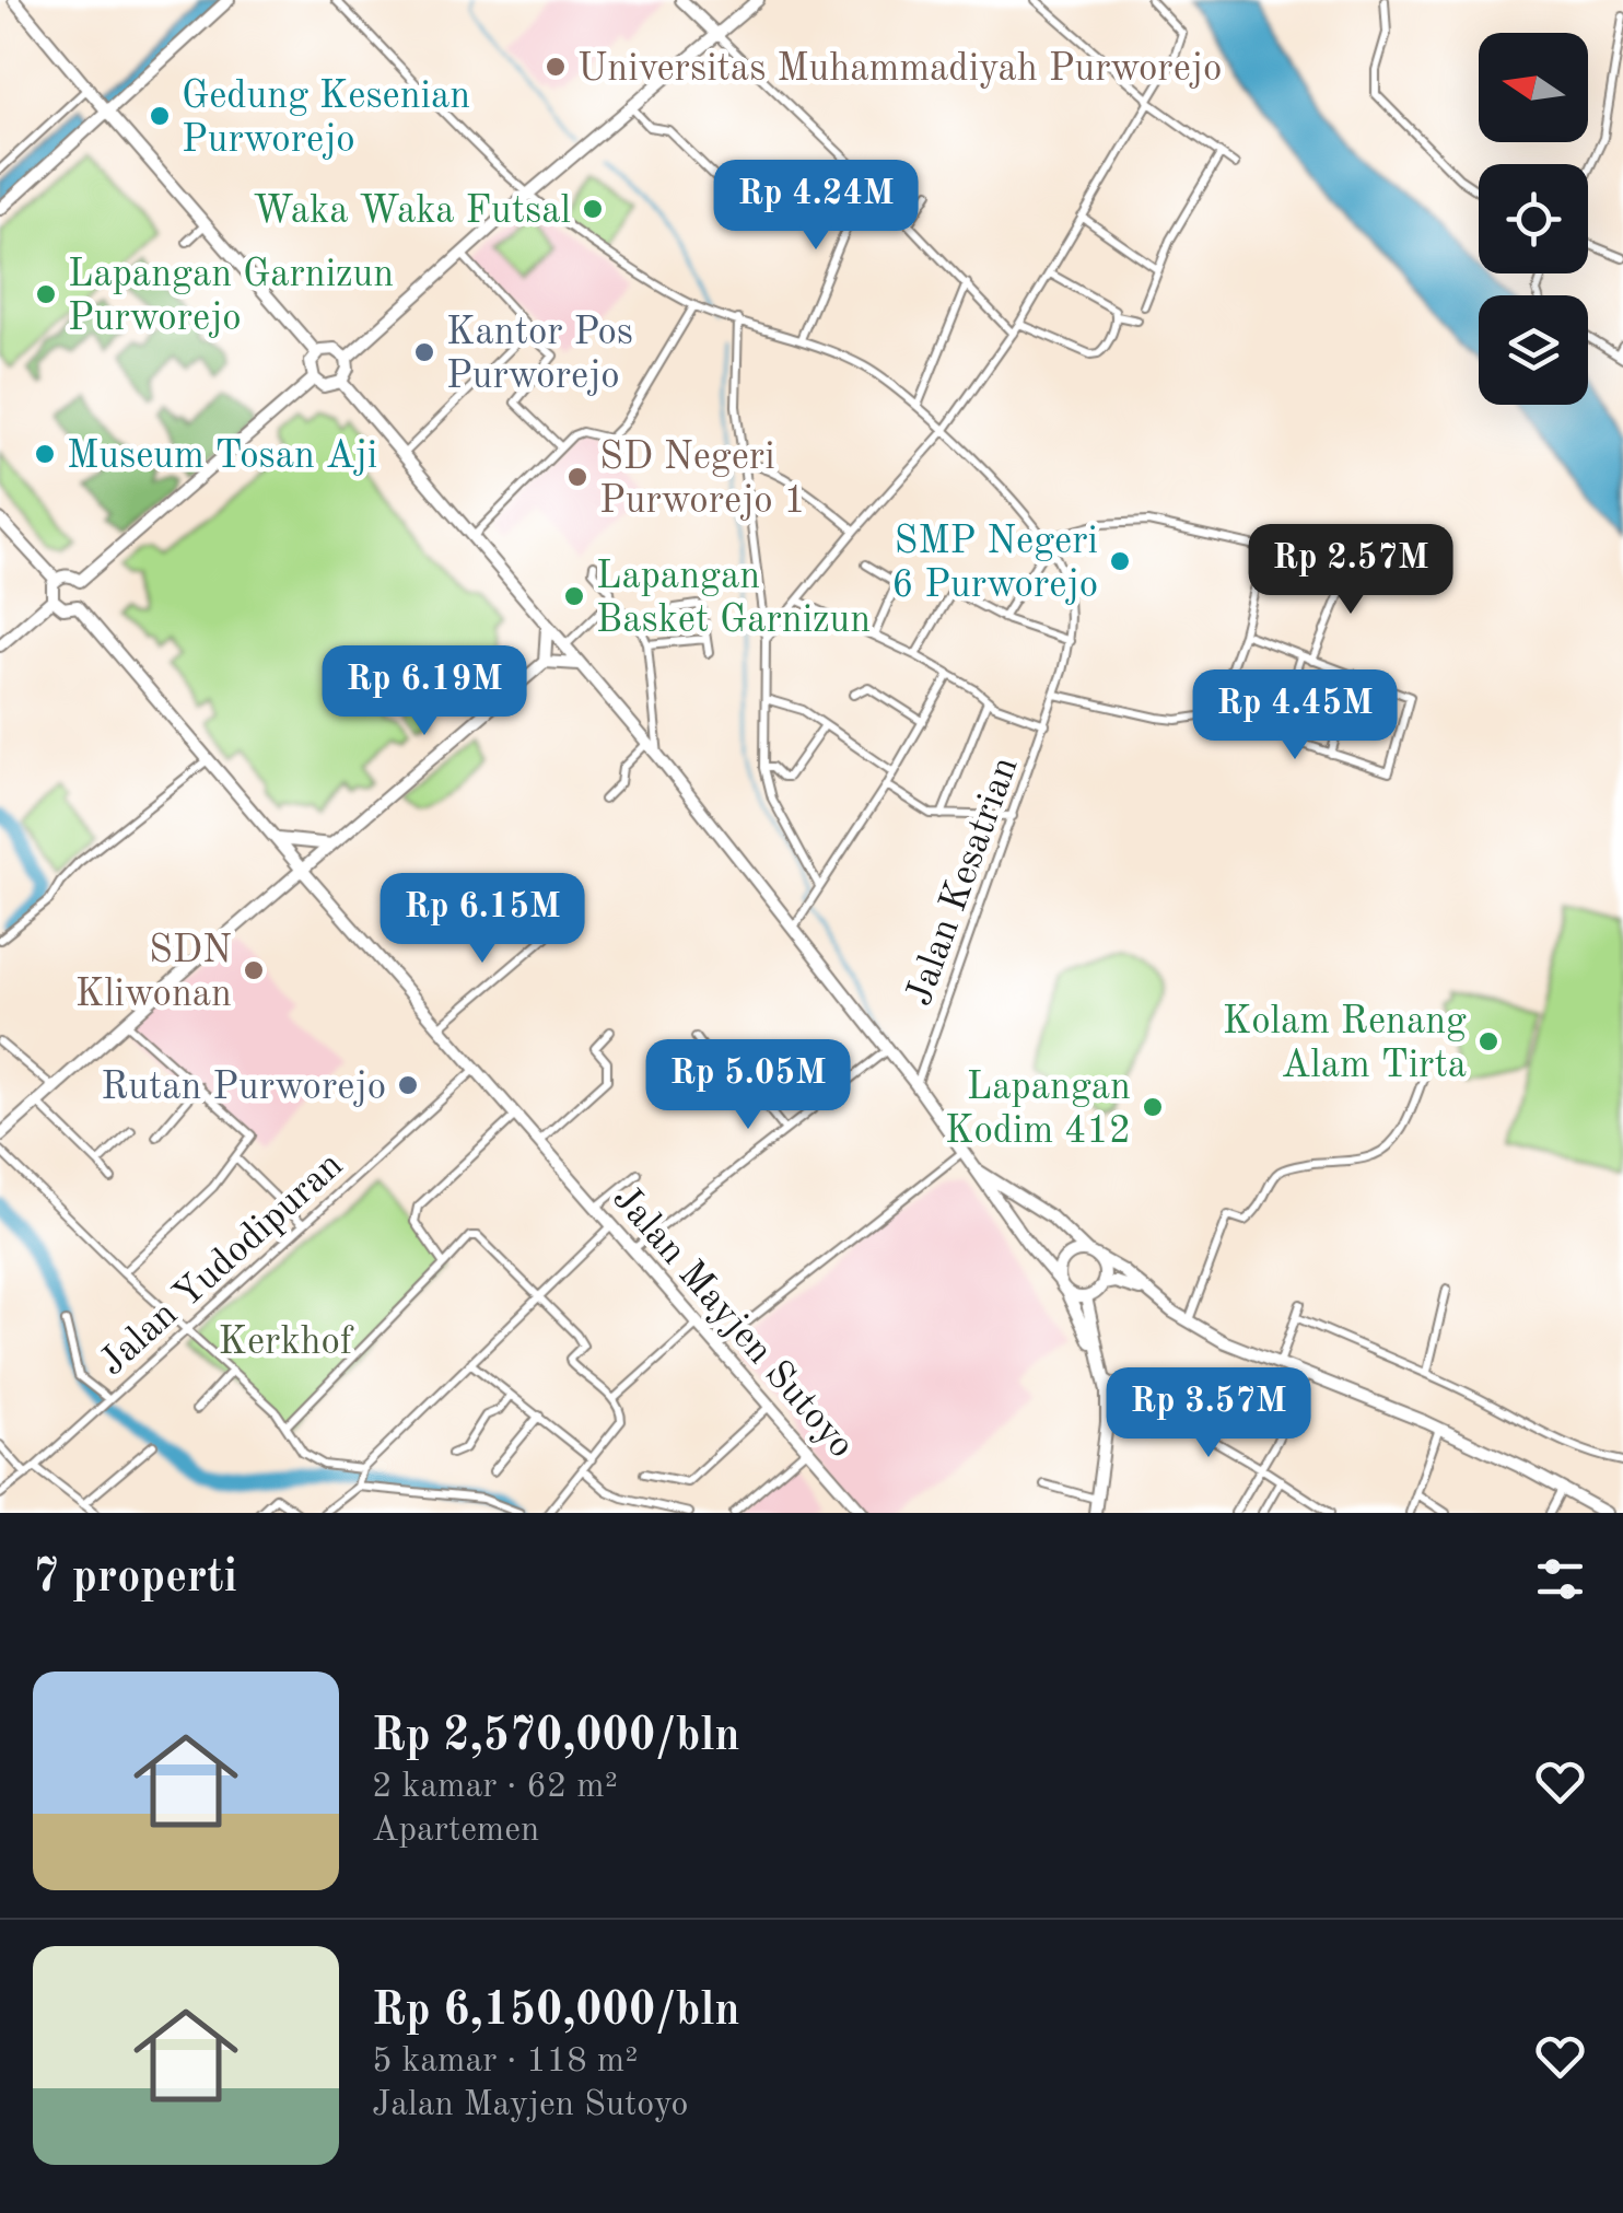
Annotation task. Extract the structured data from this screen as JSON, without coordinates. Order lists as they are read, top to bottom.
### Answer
{
  "streets": {
    "main road": ["Jalan Mayjen Sutoyo"],
    "street": ["Jalan Kesatrian", "Jalan Yudodipuran"]
  },
  "crossings": [
    ["Jalan Yudodipuran", "Jalan Mayjen Sutoyo"]
  ],
  "parks": ["Kerkhof"],
  "places": [
    "Universitas Muhammadiyah Purworejo",
    "Gedung Kesenian Purworejo",
    "Waka Waka Futsal",
    "Lapangan Garnizun Purworejo",
    "Kantor Pos Purworejo",
    "Museum Tosan Aji",
    "SD Negeri Purworejo 1",
    "SMP Negeri 6 Purworejo",
    "Lapangan Basket Garnizun",
    "SDN Kliwonan",
    "Kolam Renang Alam Tirta",
    "Rutan Purworejo",
    "Lapangan Kodim 412"
  ],
  "north": "left",
  "page": {
    "price": [
      "Rp 4.24M",
      "Rp 2.57M",
      "Rp 6.19M",
      "Rp 4.45M",
      "Rp 6.15M",
      "Rp 5.05M",
      "Rp 3.57M"
    ],
    "heading": "7 properti",
    "list": [
      {
        "name": "Rp 2,570,000/bln",
        "note": "2 kamar · 62 m² · Apartemen"
      },
      {
        "name": "Rp 6,150,000/bln",
        "note": "5 kamar · 118 m² · Jalan Mayjen Sutoyo"
      }
    ]
  }
}
